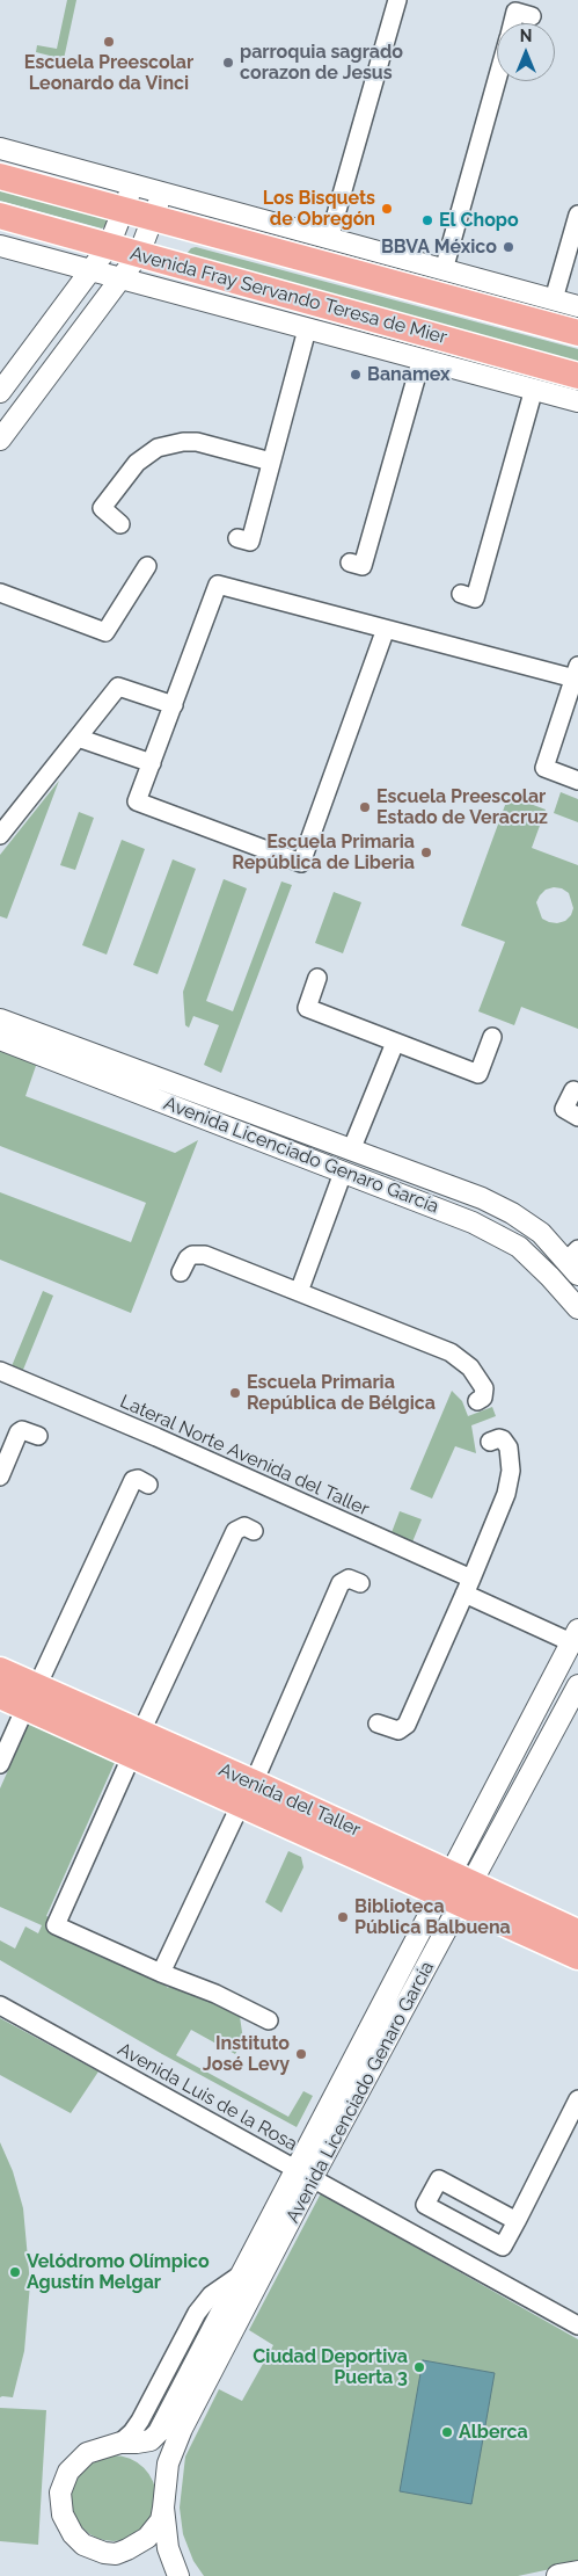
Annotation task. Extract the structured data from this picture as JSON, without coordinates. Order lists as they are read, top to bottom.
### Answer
{
  "streets": {
    "main road": ["Avenida Fray Servando Teresa de Mier", "Avenida del Taller"],
    "street": ["Avenida Licenciado Genaro García", "Lateral Norte Avenida del Taller", "Avenida Luis de la Rosa"]
  },
  "crossings": [
    ["Avenida Licenciado Genaro García", "Lateral Norte Avenida del Taller"],
    ["Avenida Licenciado Genaro García", "Avenida del Taller"],
    ["Avenida Licenciado Genaro García", "Avenida Luis de la Rosa"]
  ],
  "places": [
    "Escuela Preescolar Leonardo da Vinci",
    "parroquia sagrado corazon de Jesus",
    "Los Bisquets de Obregón",
    "El Chopo",
    "BBVA México",
    "Banamex",
    "Escuela Preescolar Estado de Veracruz",
    "Escuela Primaria República de Liberia",
    "Escuela Primaria República de Bélgica",
    "Biblioteca Pública Balbuena",
    "Instituto José Levy",
    "Velódromo Olímpico Agustín Melgar",
    "Ciudad Deportiva Puerta 3",
    "Alberca"
  ],
  "north": "top"
}
